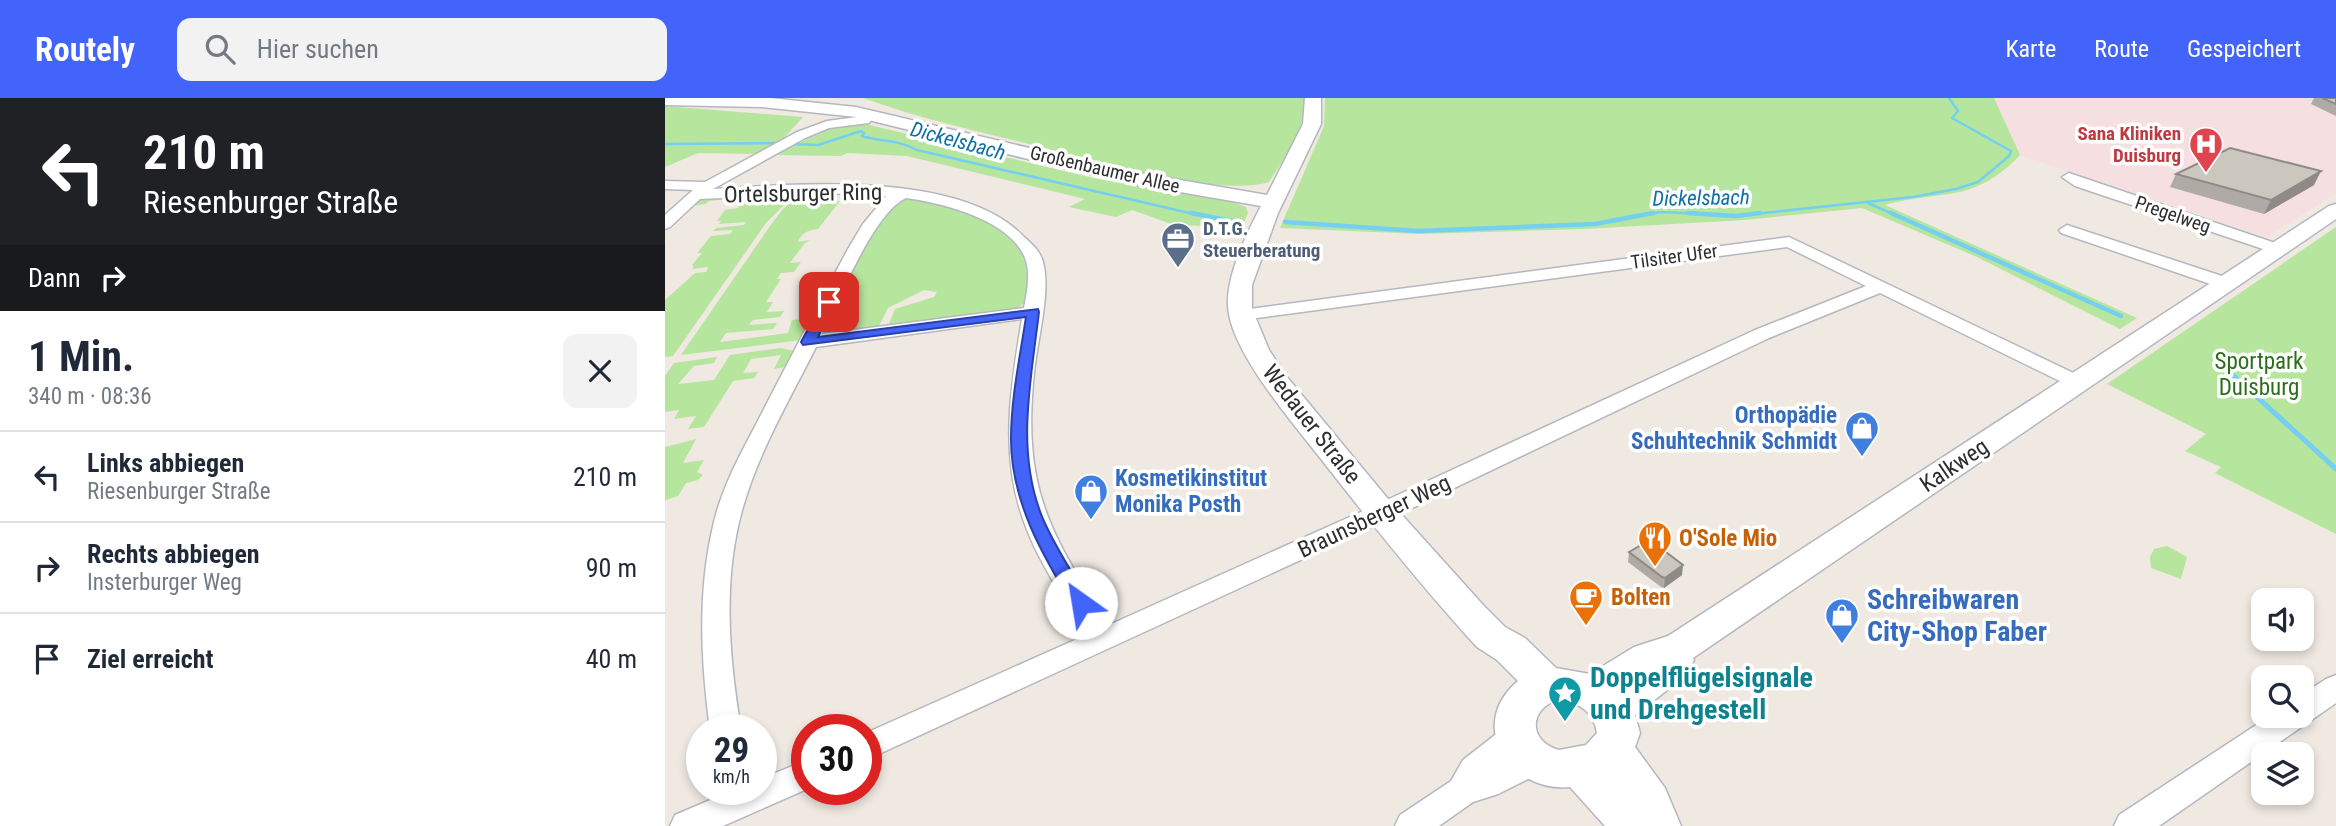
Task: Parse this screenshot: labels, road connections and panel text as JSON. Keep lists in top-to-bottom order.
{
  "streets": {
    "main road": ["Großenbaumer Allee", "Wedauer Straße", "Kalkweg"],
    "street": [
      "Ortelsburger Ring",
      "Pregelweg",
      "Tilsiter Ufer",
      "Braunsberger Weg"
    ]
  },
  "crossings": [
    ["Großenbaumer Allee", "Wedauer Straße"],
    ["Ortelsburger Ring", "Braunsberger Weg"],
    ["Pregelweg", "Kalkweg"],
    ["Tilsiter Ufer", "Wedauer Straße"],
    ["Tilsiter Ufer", "Kalkweg"],
    ["Tilsiter Ufer", "Braunsberger Weg"],
    ["Wedauer Straße", "Kalkweg"],
    ["Wedauer Straße", "Braunsberger Weg"]
  ],
  "water": ["Dickelsbach"],
  "parks": ["Sportpark Duisburg"],
  "places": {
    "hospital": ["Sana Kliniken Duisburg"],
    "office": ["D.T.G. Steuerberatung"],
    "shop": ["Orthopädie Schuhtechnik Schmidt", "Kosmetikinstitut Monika Posth", "Schreibwaren City-Shop Faber"],
    "restaurant": ["O'Sole Mio"],
    "cafe": ["Bolten"],
    "place": ["Doppelflügelsignale und Drehgestell"]
  },
  "page": {
    "header": "Routely",
    "search": "Hier suchen",
    "nav": ["Karte", "Route", "Gespeichert"],
    "turn": ["210 m", "Riesenburger Straße"],
    "then": "Dann",
    "heading": ["1 Min.", "340 m · 08:36"],
    "list": [
      {
        "name": "Links abbiegen",
        "note": "Riesenburger Straße",
        "value": "210 m"
      },
      {
        "name": "Rechts abbiegen",
        "note": "Insterburger Weg",
        "value": "90 m"
      },
      {
        "name": "Ziel erreicht",
        "value": "40 m"
      }
    ],
    "speed": "29 km/h",
    "limit": "30"
  }
}
